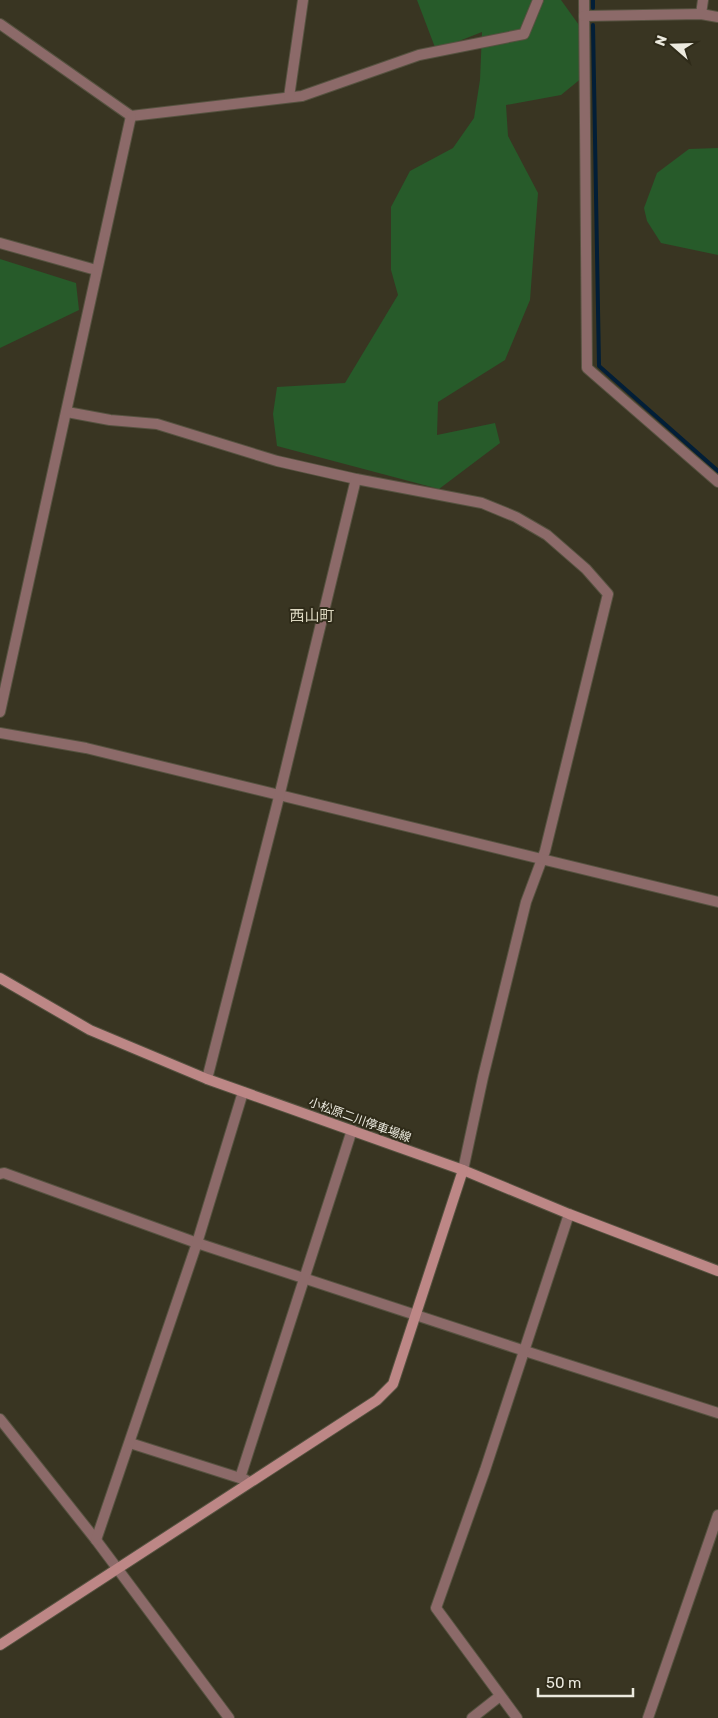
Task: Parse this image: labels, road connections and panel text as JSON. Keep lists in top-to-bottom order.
{
  "streets": {
    "main road": ["小松原二川停車場線"]
  },
  "districts": ["西山町"],
  "scale_bar": "50 m",
  "north": "left"
}
